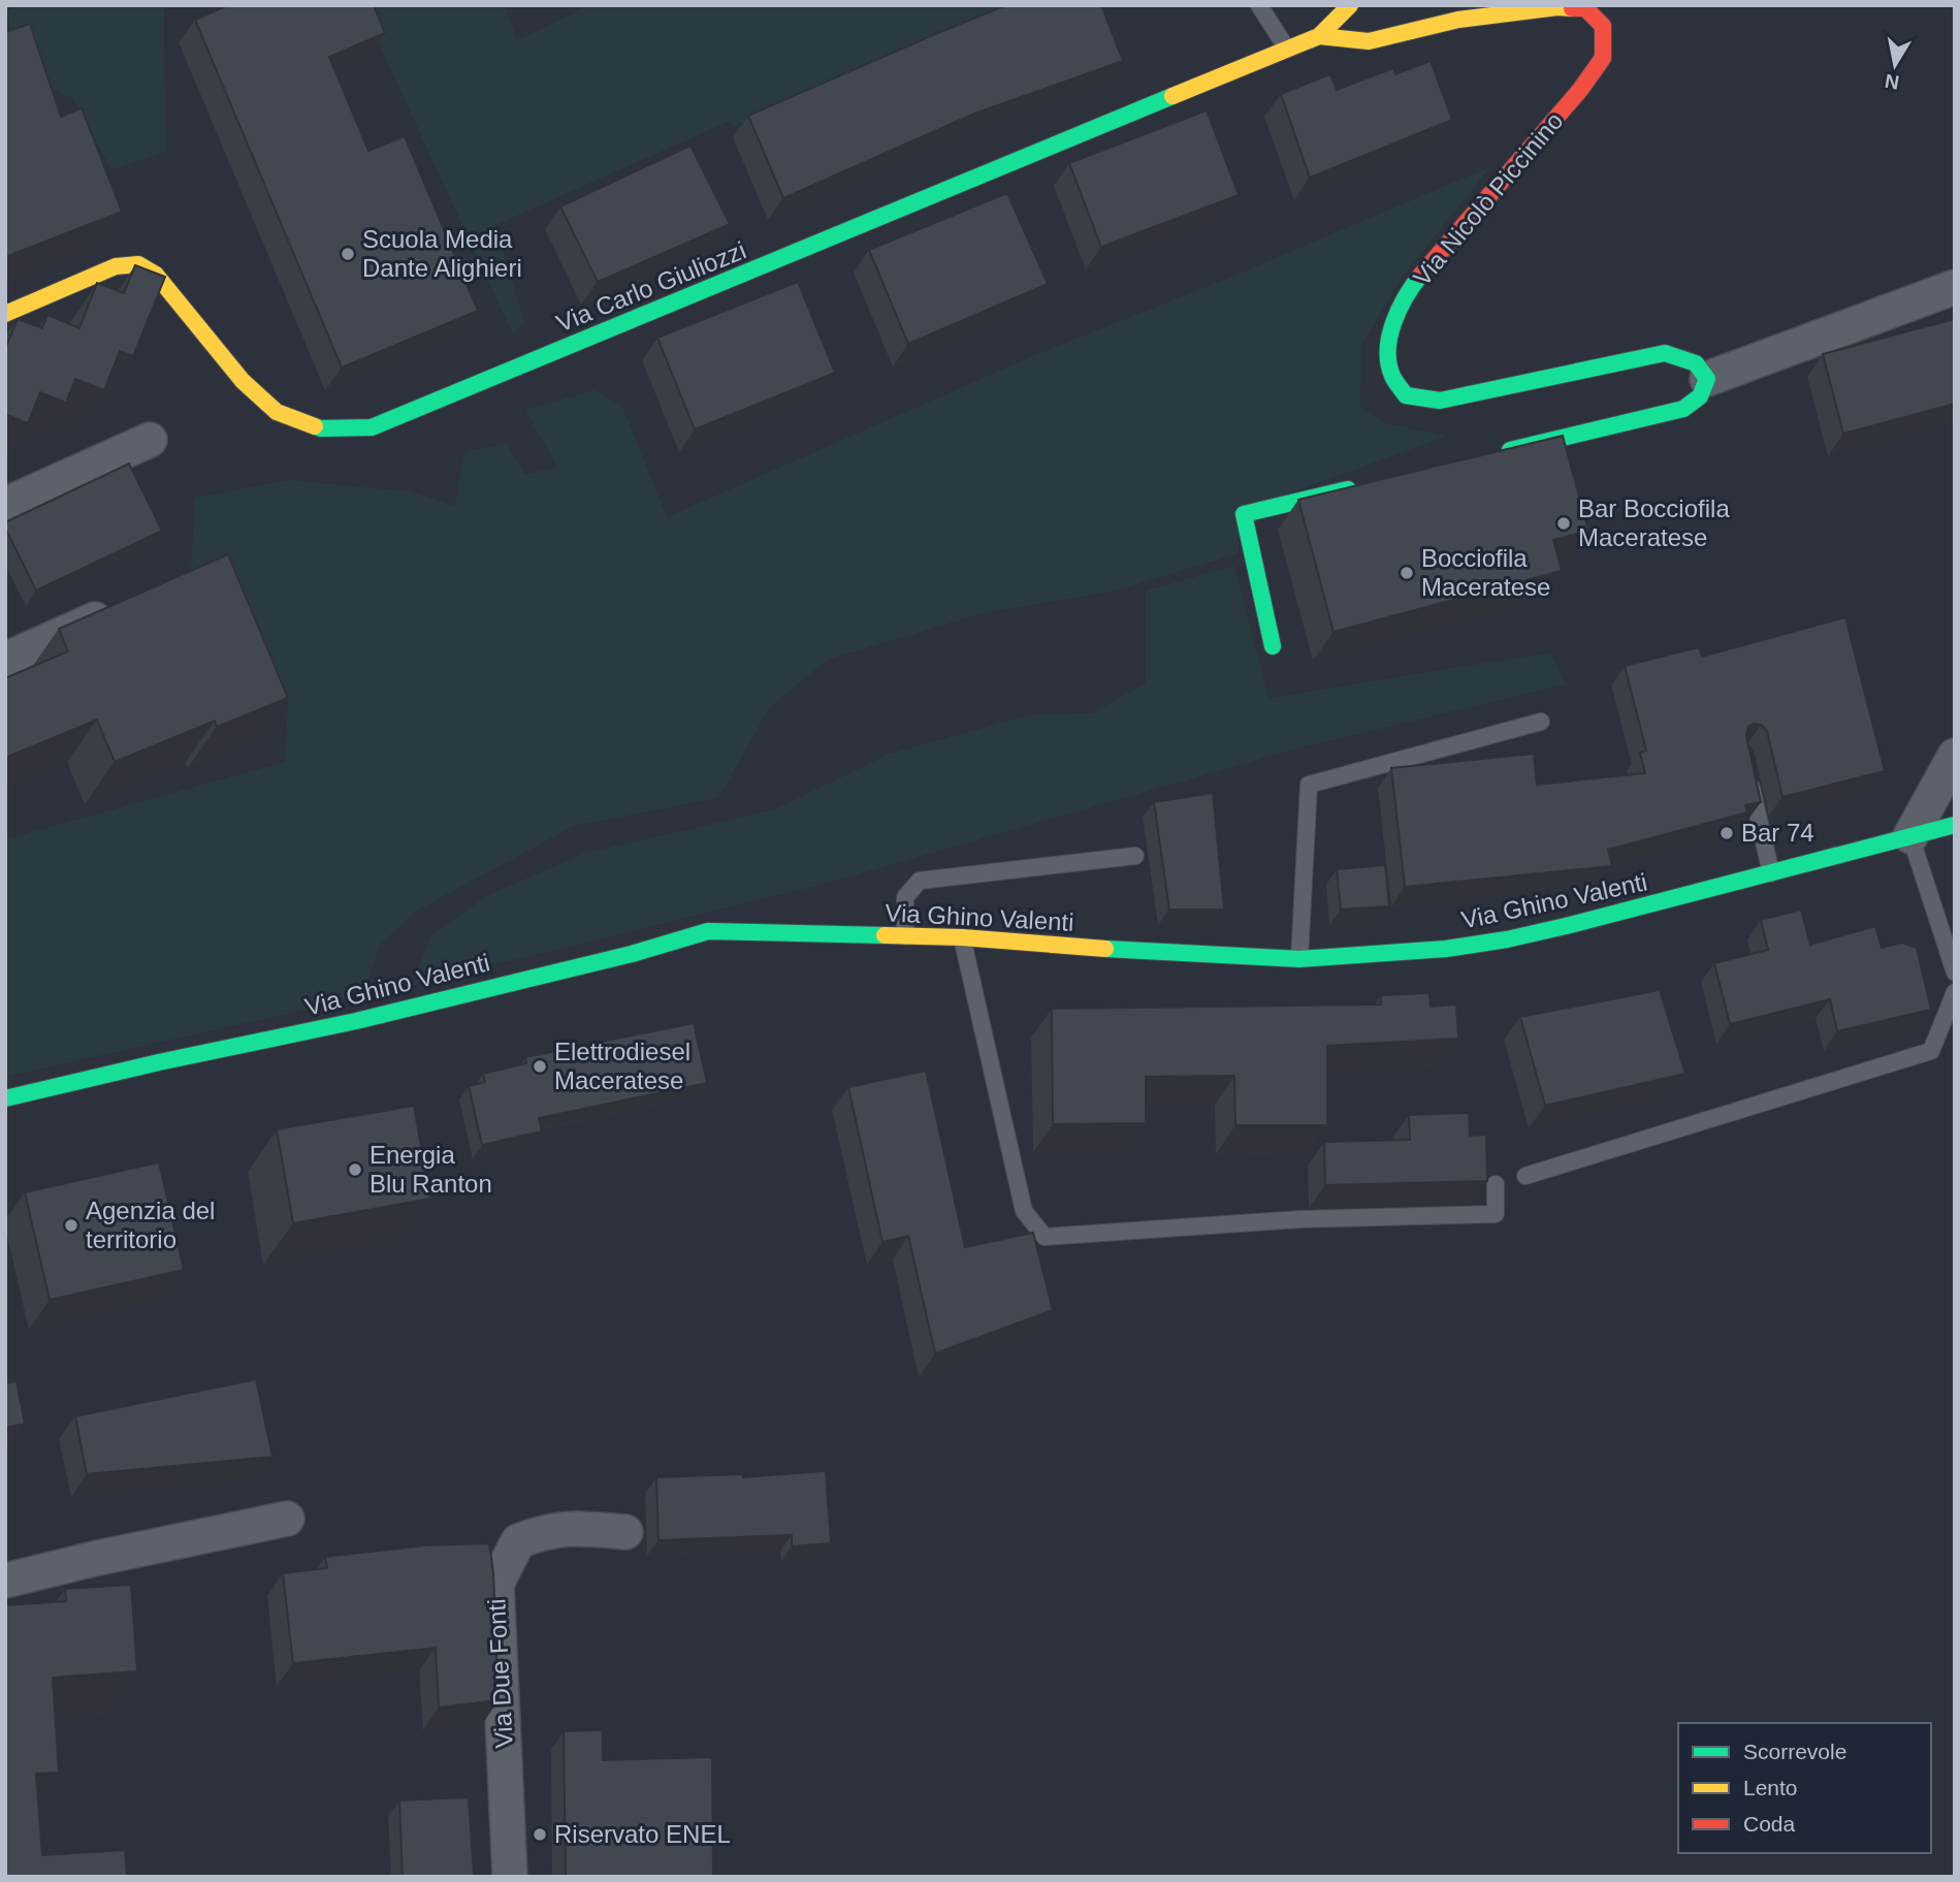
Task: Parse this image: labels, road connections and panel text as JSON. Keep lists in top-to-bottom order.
{
  "streets": {
    "street": [
      "Via Nicolò Piccinino",
      "Via Carlo Giuliozzi",
      "Via Ghino Valenti",
      "Via Due Fonti"
    ]
  },
  "crossings": [
    ["Via Nicolò Piccinino", "Via Carlo Giuliozzi"]
  ],
  "places": [
    "Scuola Media Dante Alighieri",
    "Bar Bocciofila Maceratese",
    "Bocciofila Maceratese",
    "Bar 74",
    "Elettrodiesel Maceratese",
    "Energia Blu Ranton",
    "Agenzia del territorio",
    "Riservato ENEL"
  ],
  "legend": ["Scorrevole", "Lento", "Coda"],
  "north": "bottom"
}
